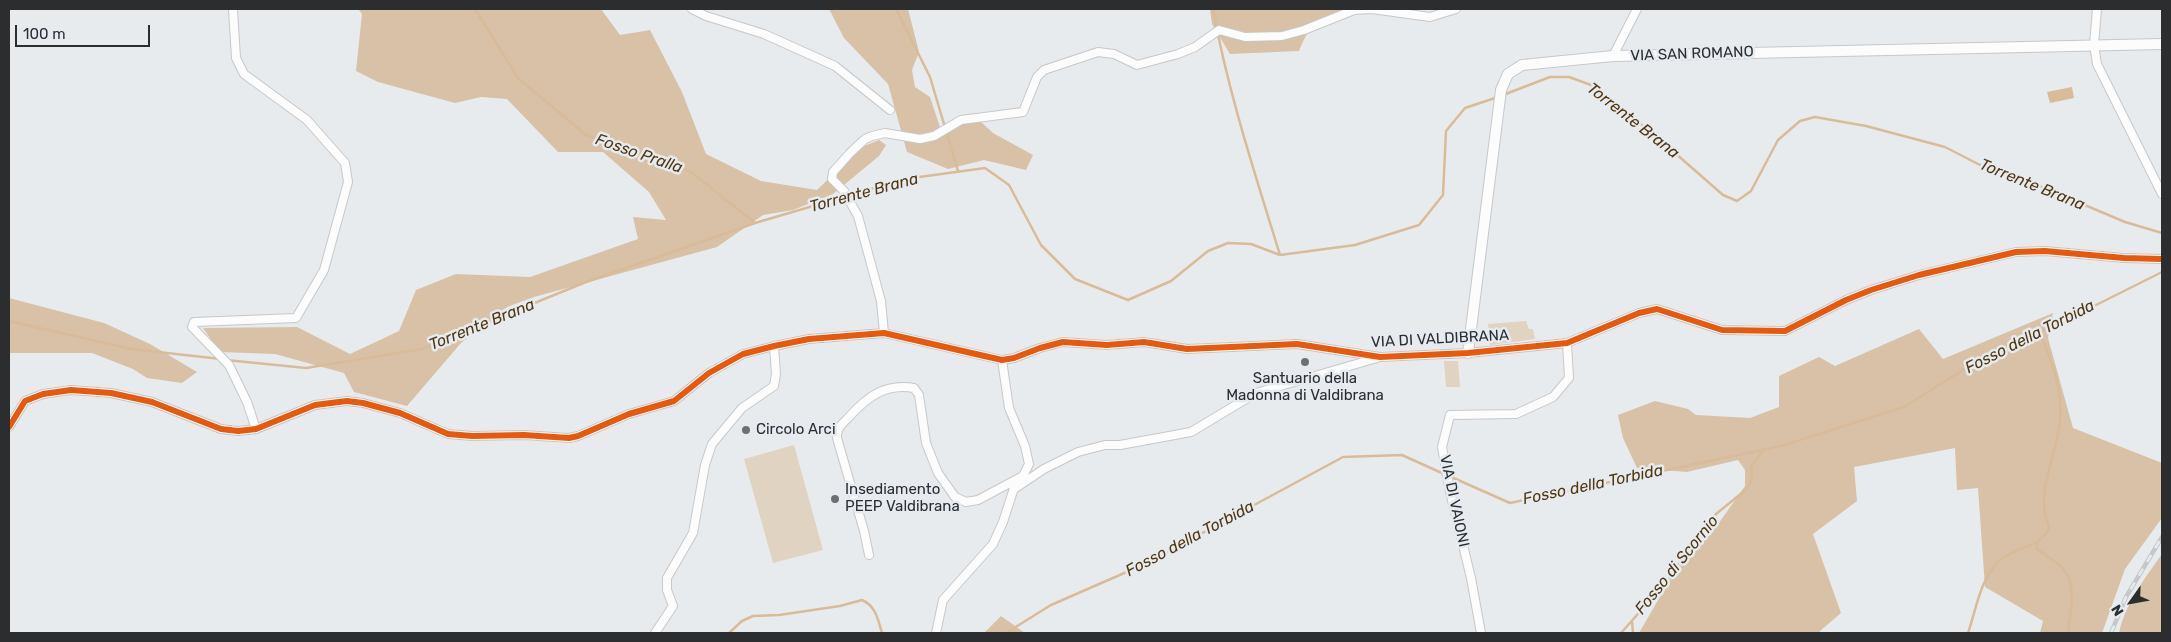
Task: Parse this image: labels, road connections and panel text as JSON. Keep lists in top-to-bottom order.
{
  "streets": {
    "street": ["VIA SAN ROMANO", "VIA DI VALDIBRANA", "VIA DI VAIONI"]
  },
  "crossings": [
    ["VIA SAN ROMANO", "VIA DI VALDIBRANA"],
    ["VIA DI VALDIBRANA", "VIA DI VAIONI"]
  ],
  "water": [
    "Torrente Brana",
    "Fosso Pralla",
    "Fosso della Torbida",
    "Fosso di Scornio"
  ],
  "places": ["Santuario della Madonna di Valdibrana", "Circolo Arci", "Insediamento PEEP Valdibrana"],
  "scale_bar": "100 m",
  "north": "bottom left"
}
